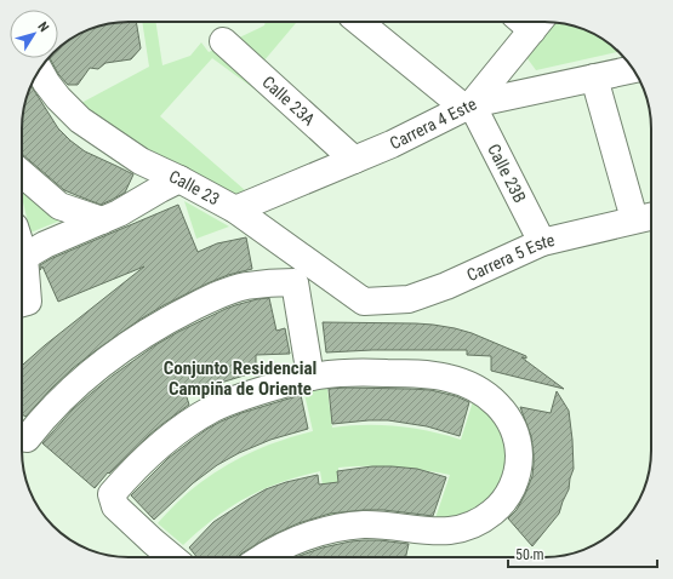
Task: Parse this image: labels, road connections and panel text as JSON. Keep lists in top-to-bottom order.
{
  "streets": {
    "street": [
      "Calle 23A",
      "Carrera 4 Este",
      "Calle 23B",
      "Calle 23",
      "Carrera 5 Este"
    ]
  },
  "crossings": [
    ["Calle 23A", "Carrera 4 Este"],
    ["Carrera 4 Este", "Calle 23B"],
    ["Carrera 4 Este", "Calle 23"],
    ["Calle 23B", "Carrera 5 Este"],
    ["Calle 23", "Carrera 5 Este"]
  ],
  "districts": ["Conjunto Residencial Campiña de Oriente"],
  "scale_bar": "50 m",
  "north": "top right"
}
